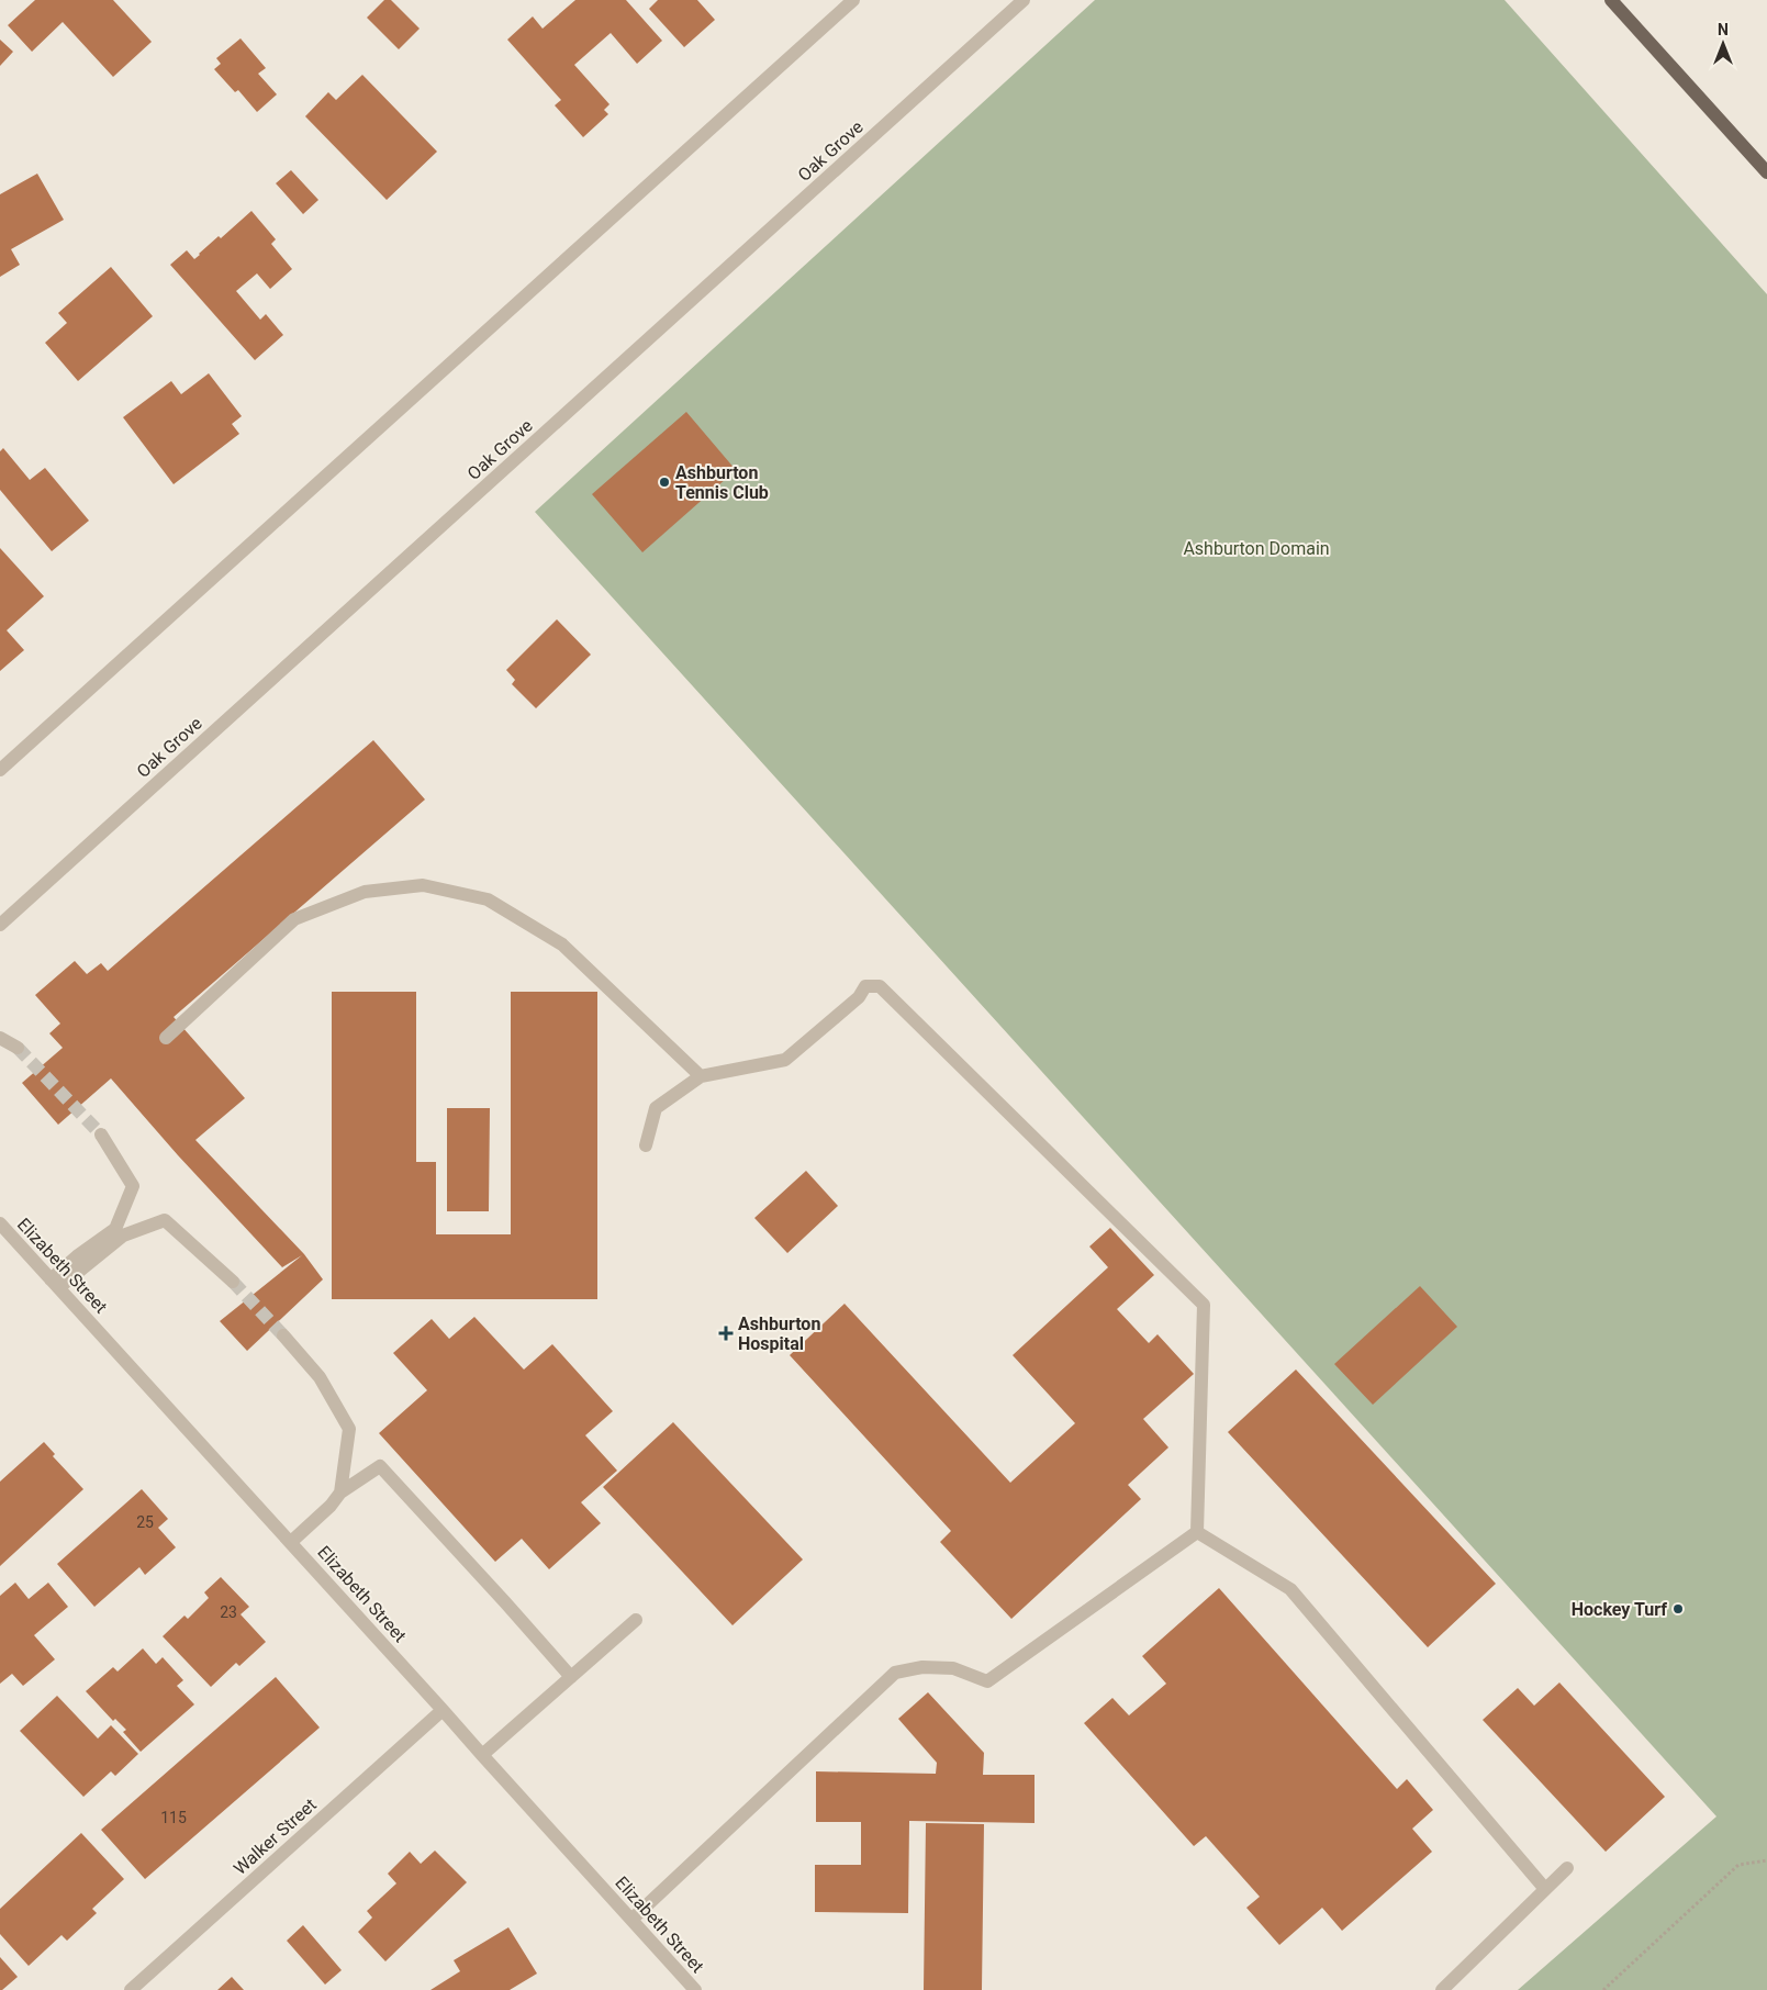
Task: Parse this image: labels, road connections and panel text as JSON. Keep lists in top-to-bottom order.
{
  "streets": {
    "street": ["Oak Grove", "Elizabeth Street", "Walker Street"]
  },
  "crossings": [
    ["Elizabeth Street", "Walker Street"]
  ],
  "parks": ["Ashburton Domain"],
  "places": {
    "other": ["Ashburton Tennis Club", "Hockey Turf"],
    "health": ["Ashburton Hospital"]
  },
  "house_numbers": ["25", "23", "115"],
  "north": "top"
}
